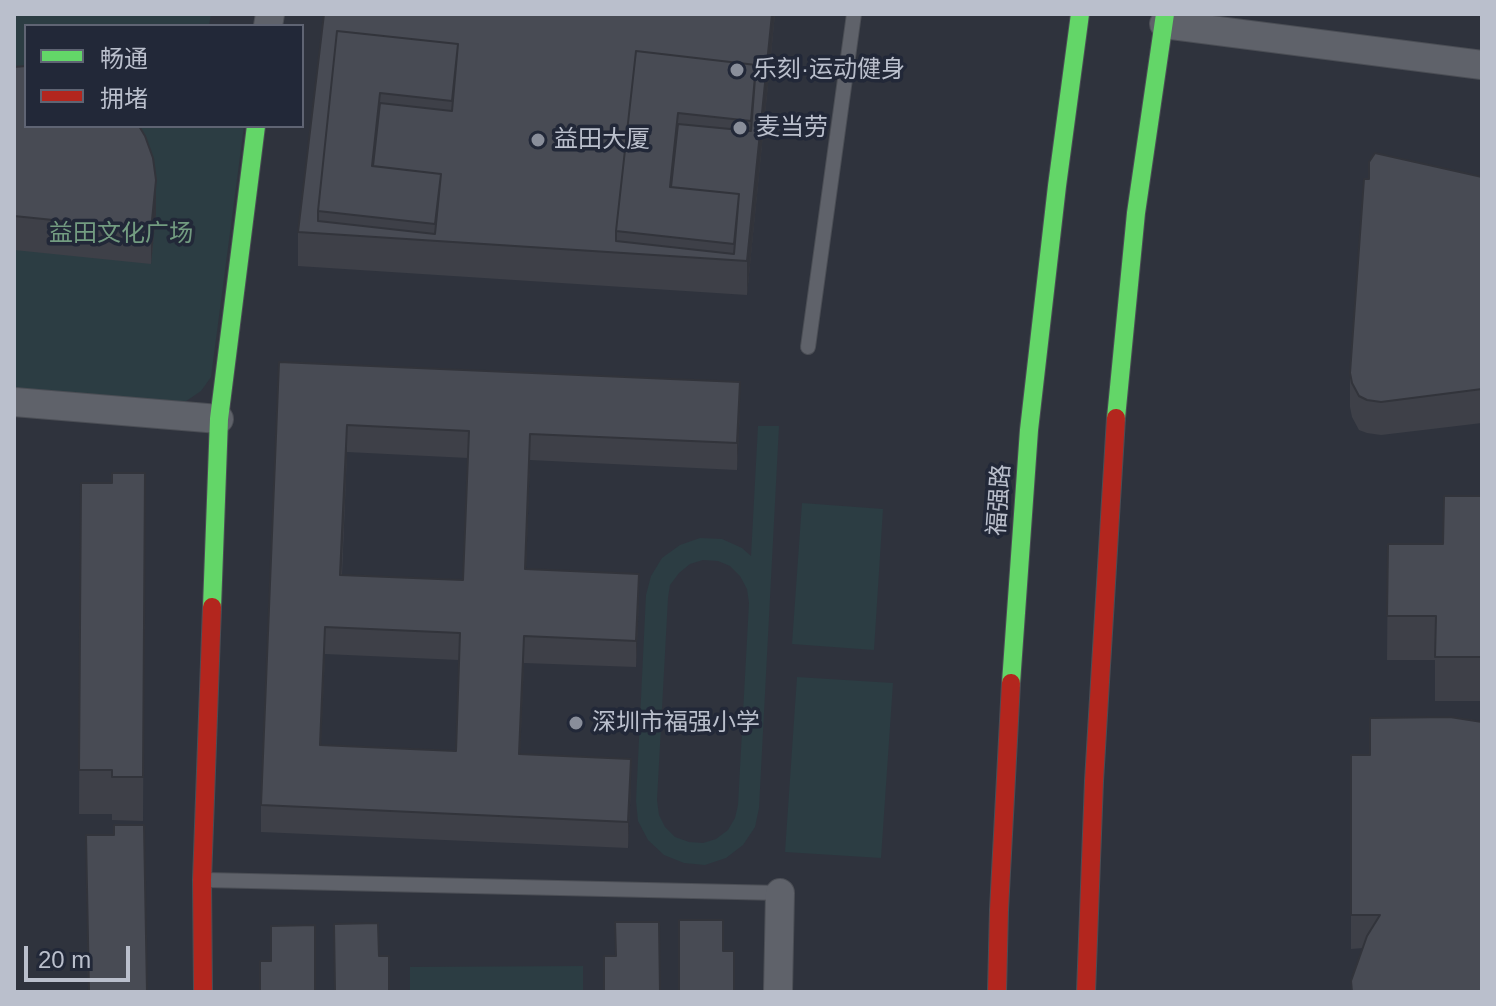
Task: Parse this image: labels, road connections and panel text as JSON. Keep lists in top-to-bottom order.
{
  "streets": {
    "main road": ["福强路"]
  },
  "parks": ["益田文化广场"],
  "places": [
    "乐刻·运动健身",
    "麦当劳",
    "益田大厦",
    "深圳市福强小学"
  ],
  "legend": ["畅通", "拥堵"],
  "scale_bar": "20 m"
}
